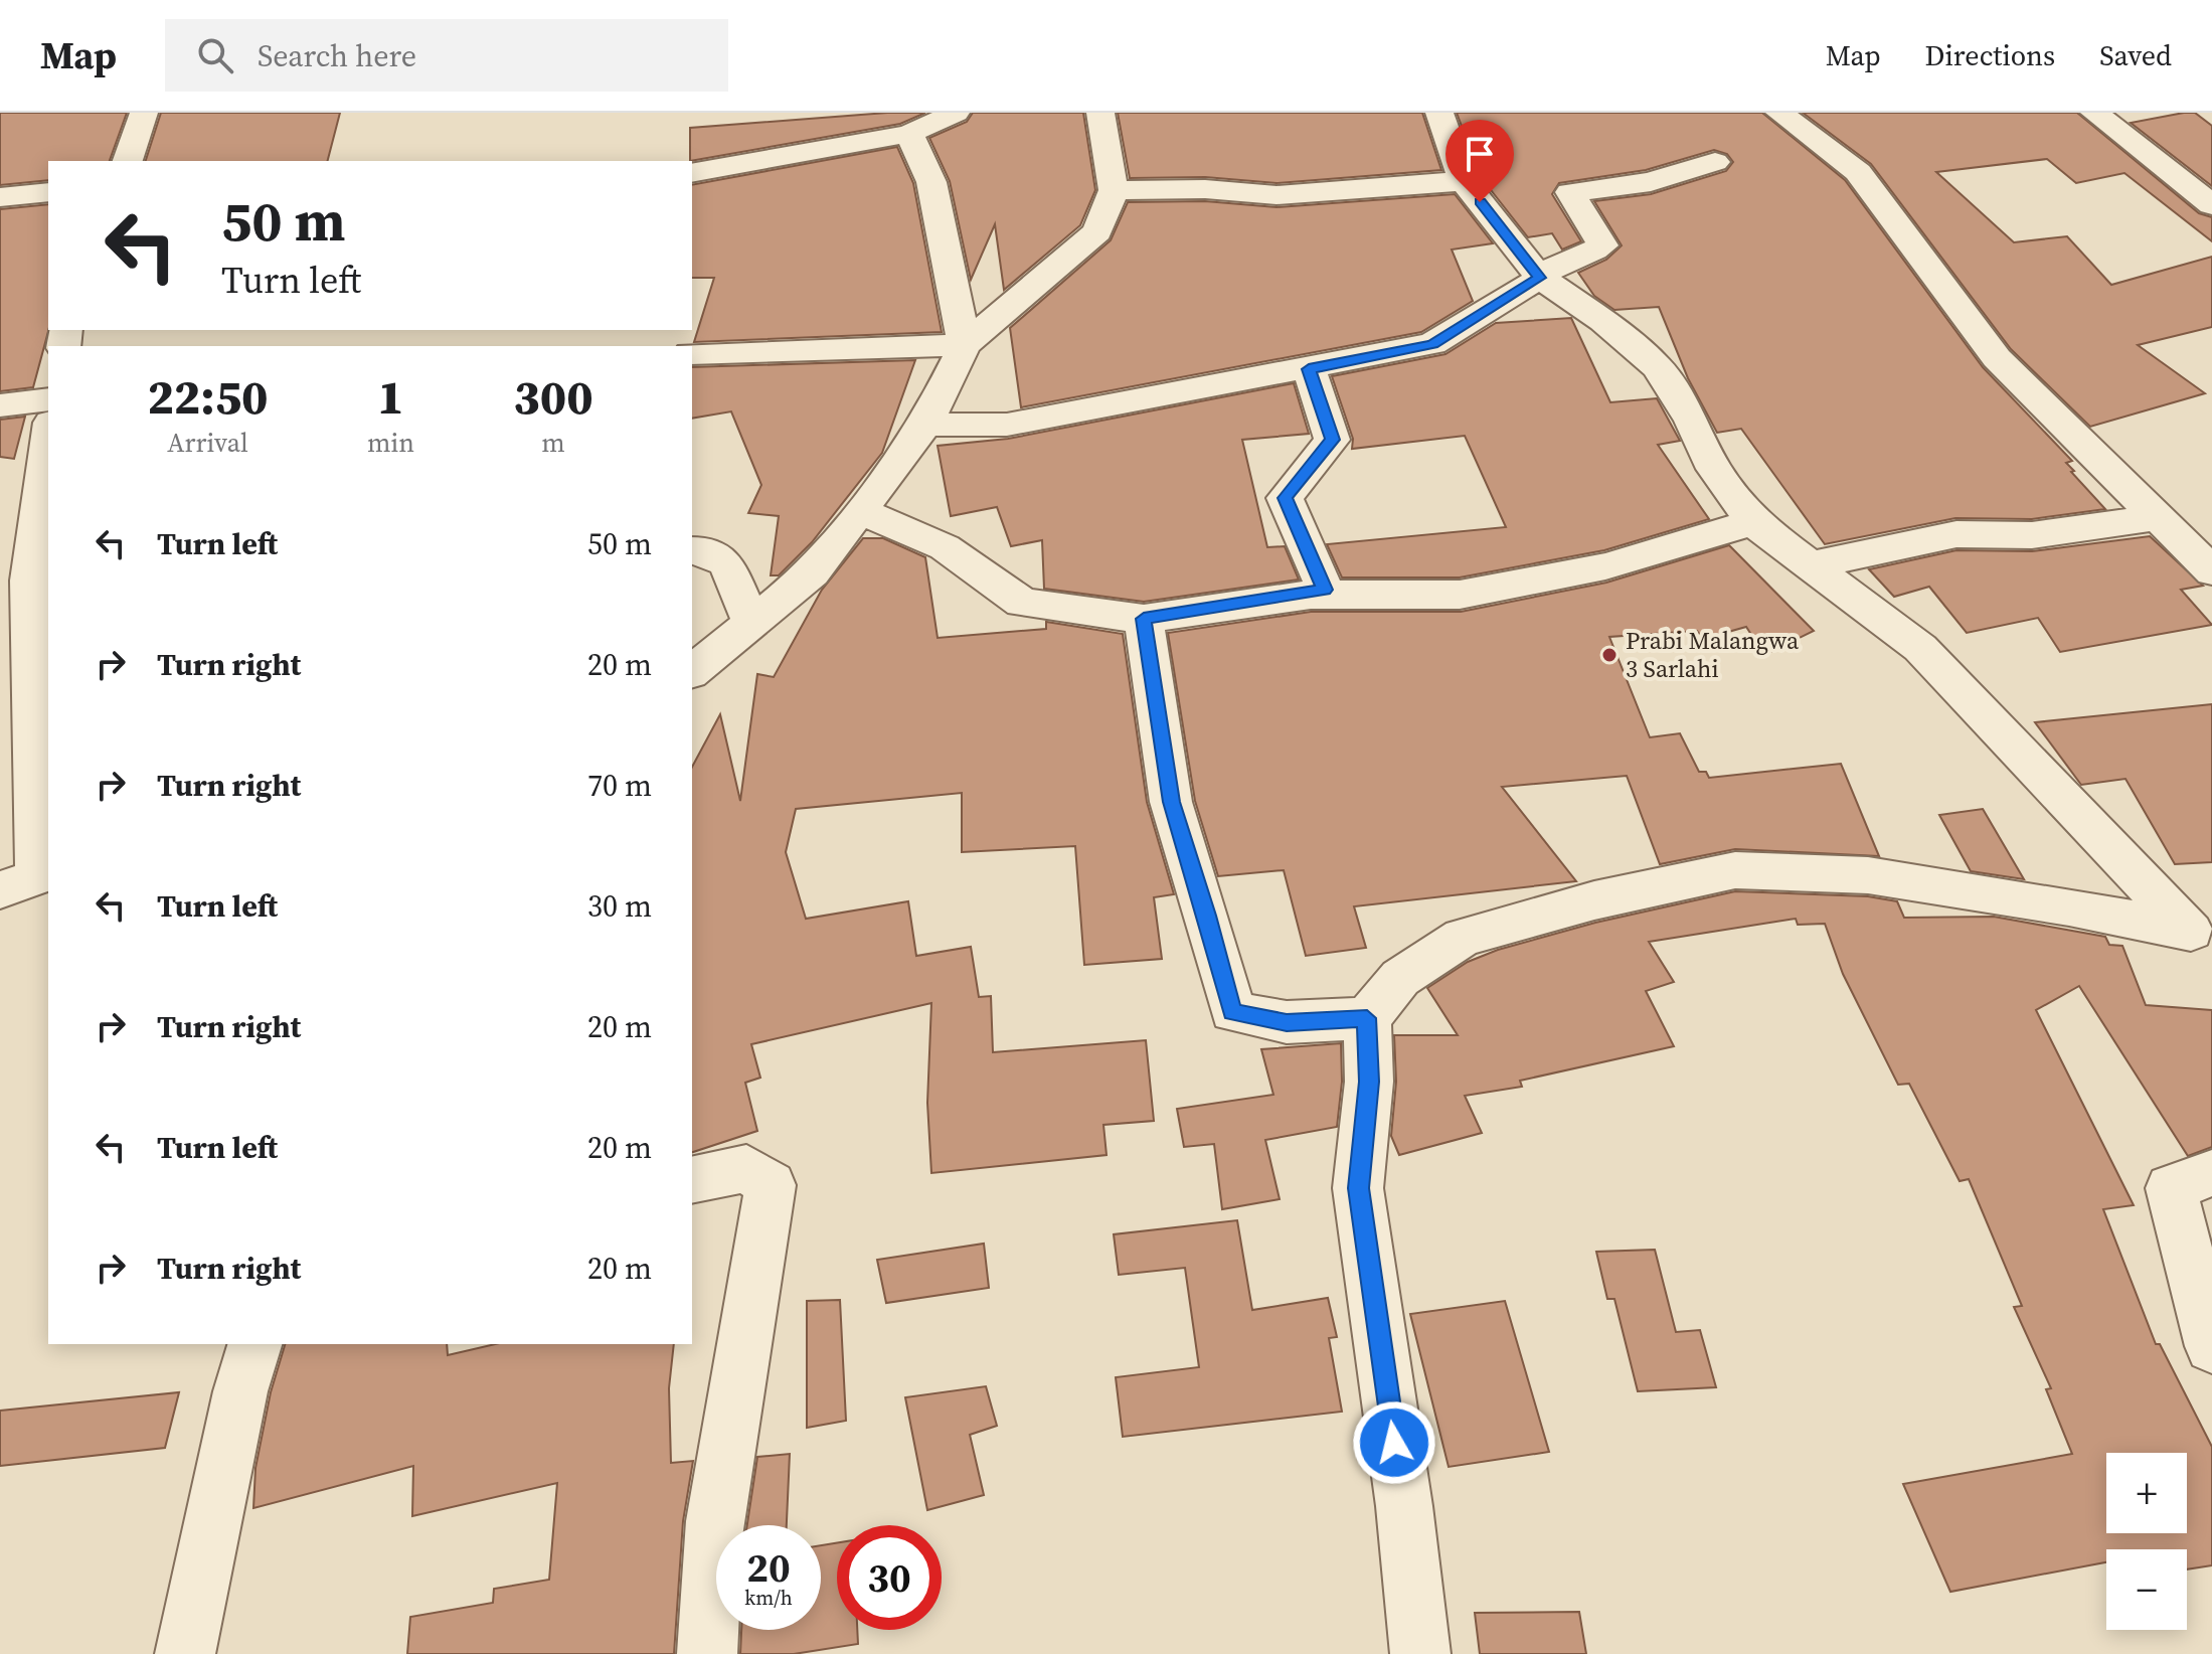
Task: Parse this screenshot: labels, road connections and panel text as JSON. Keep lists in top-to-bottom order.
{
  "places": ["Prabi Malangwa 3 Sarlahi"],
  "page": {
    "header": "Map",
    "search": "Search here",
    "nav": ["Map", "Directions", "Saved"],
    "turn": ["50 m", "Turn left"],
    "eta": [
      "22:50",
      "Arrival",
      "1",
      "min",
      "300",
      "m"
    ],
    "list": [
      {
        "name": "Turn left",
        "value": "50 m"
      },
      {
        "name": "Turn right",
        "value": "20 m"
      },
      {
        "name": "Turn right",
        "value": "70 m"
      },
      {
        "name": "Turn left",
        "value": "30 m"
      },
      {
        "name": "Turn right",
        "value": "20 m"
      },
      {
        "name": "Turn left",
        "value": "20 m"
      },
      {
        "name": "Turn right",
        "value": "20 m"
      }
    ],
    "map_buttons": ["+", "−"],
    "speed": "20 km/h",
    "limit": "30"
  }
}
